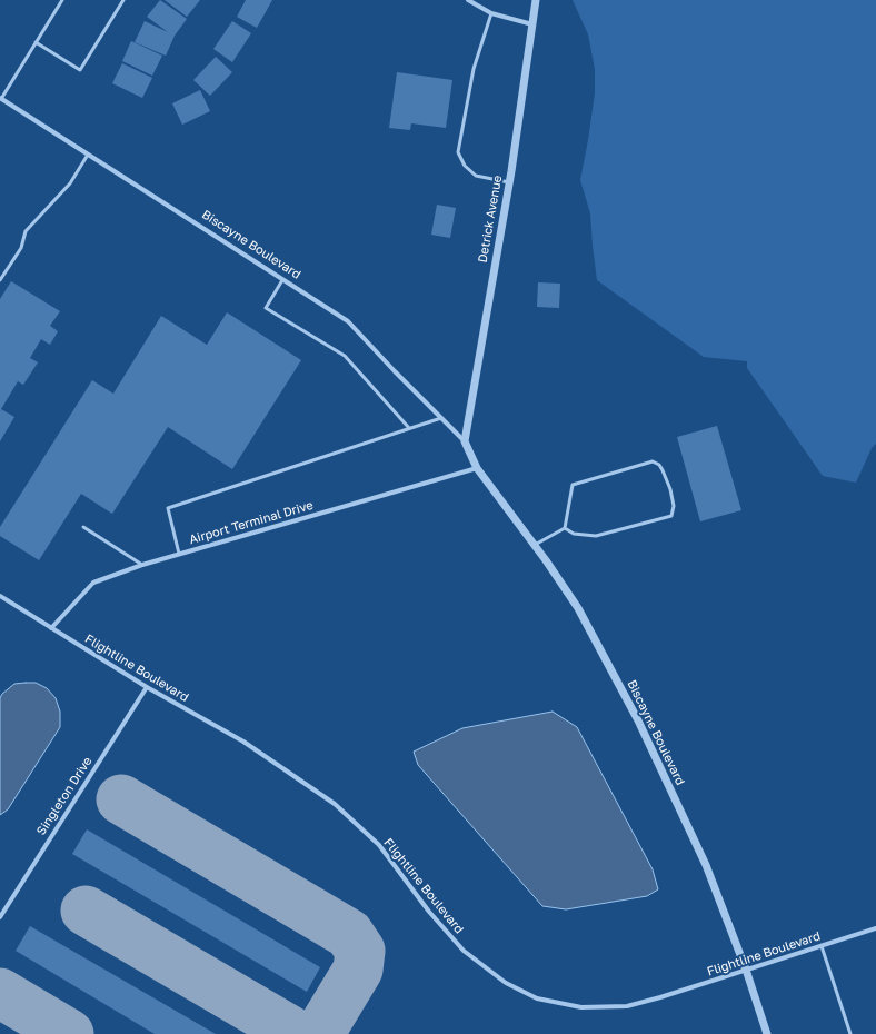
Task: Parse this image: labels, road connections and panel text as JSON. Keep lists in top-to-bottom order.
{
  "streets": {
    "street": [
      "Detrick Avenue",
      "Biscayne Boulevard",
      "Airport Terminal Drive",
      "Flightline Boulevard",
      "Singleton Drive"
    ]
  },
  "crossings": [
    ["Detrick Avenue", "Biscayne Boulevard"],
    ["Biscayne Boulevard", "Airport Terminal Drive"],
    ["Biscayne Boulevard", "Flightline Boulevard"],
    ["Airport Terminal Drive", "Flightline Boulevard"],
    ["Flightline Boulevard", "Singleton Drive"]
  ]
}
